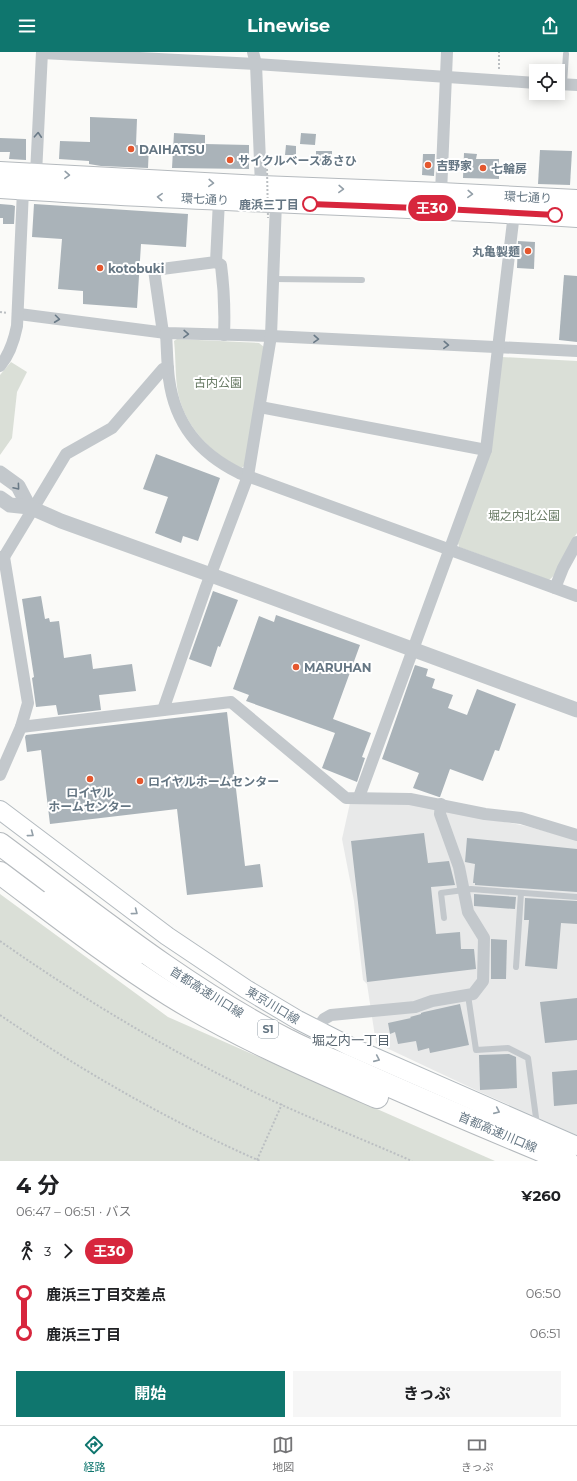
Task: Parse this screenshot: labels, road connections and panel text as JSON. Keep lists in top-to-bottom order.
{
  "streets": {
    "highway": ["首都高速川口線", "S1"],
    "main road": ["環七通り", "東京川口線"]
  },
  "crossings": [
    ["首都高速川口線", "S1"]
  ],
  "districts": ["堀之内一丁目"],
  "parks": ["古内公園", "堀之内北公園"],
  "places": [
    "DAIHATSU",
    "サイクルベースあさひ",
    "吉野家",
    "七輪房",
    "鹿浜三丁目",
    "丸亀製麺",
    "kotobuki",
    "MARUHAN",
    "ロイヤル ホームセンター",
    "ロイヤルホームセンター"
  ],
  "lines": ["bus line 王30"],
  "page": {
    "header": "Linewise",
    "on_map": "王30",
    "heading": ["4 分", "06:47 – 06:51 · バス", "¥260"],
    "legs": ["3", "王30"],
    "list": [
      {
        "name": "鹿浜三丁目交差点",
        "value": "06:50"
      },
      {
        "name": "鹿浜三丁目",
        "value": "06:51"
      }
    ],
    "buttons": ["開始", "きっぷ"],
    "tabs": ["経路", "地図", "きっぷ"]
  }
}
